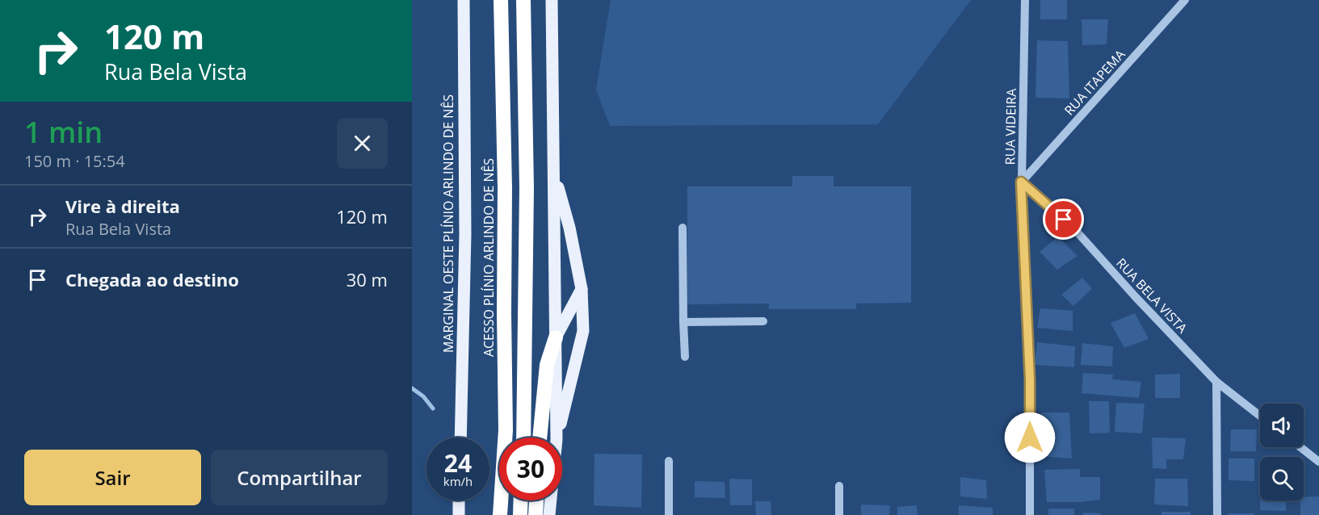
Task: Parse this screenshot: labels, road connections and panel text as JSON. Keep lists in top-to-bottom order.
{
  "streets": {
    "highway": ["ACESSO PLÍNIO ARLINDO DE NÊS"],
    "main road": ["MARGINAL OESTE PLÍNIO ARLINDO DE NÊS"],
    "street": ["RUA ITAPEMA", "RUA VIDEIRA", "RUA BELA VISTA"]
  },
  "crossings": [
    ["RUA ITAPEMA", "RUA VIDEIRA"],
    ["RUA ITAPEMA", "RUA BELA VISTA"],
    ["RUA VIDEIRA", "RUA BELA VISTA"]
  ],
  "page": {
    "turn": ["120 m", "Rua Bela Vista"],
    "heading": ["1 min", "150 m · 15:54"],
    "list": [
      {
        "name": "Vire à direita",
        "note": "Rua Bela Vista",
        "value": "120 m"
      },
      {
        "name": "Chegada ao destino",
        "value": "30 m"
      }
    ],
    "speed": "24 km/h",
    "limit": "30",
    "buttons": ["Sair", "Compartilhar"]
  }
}
